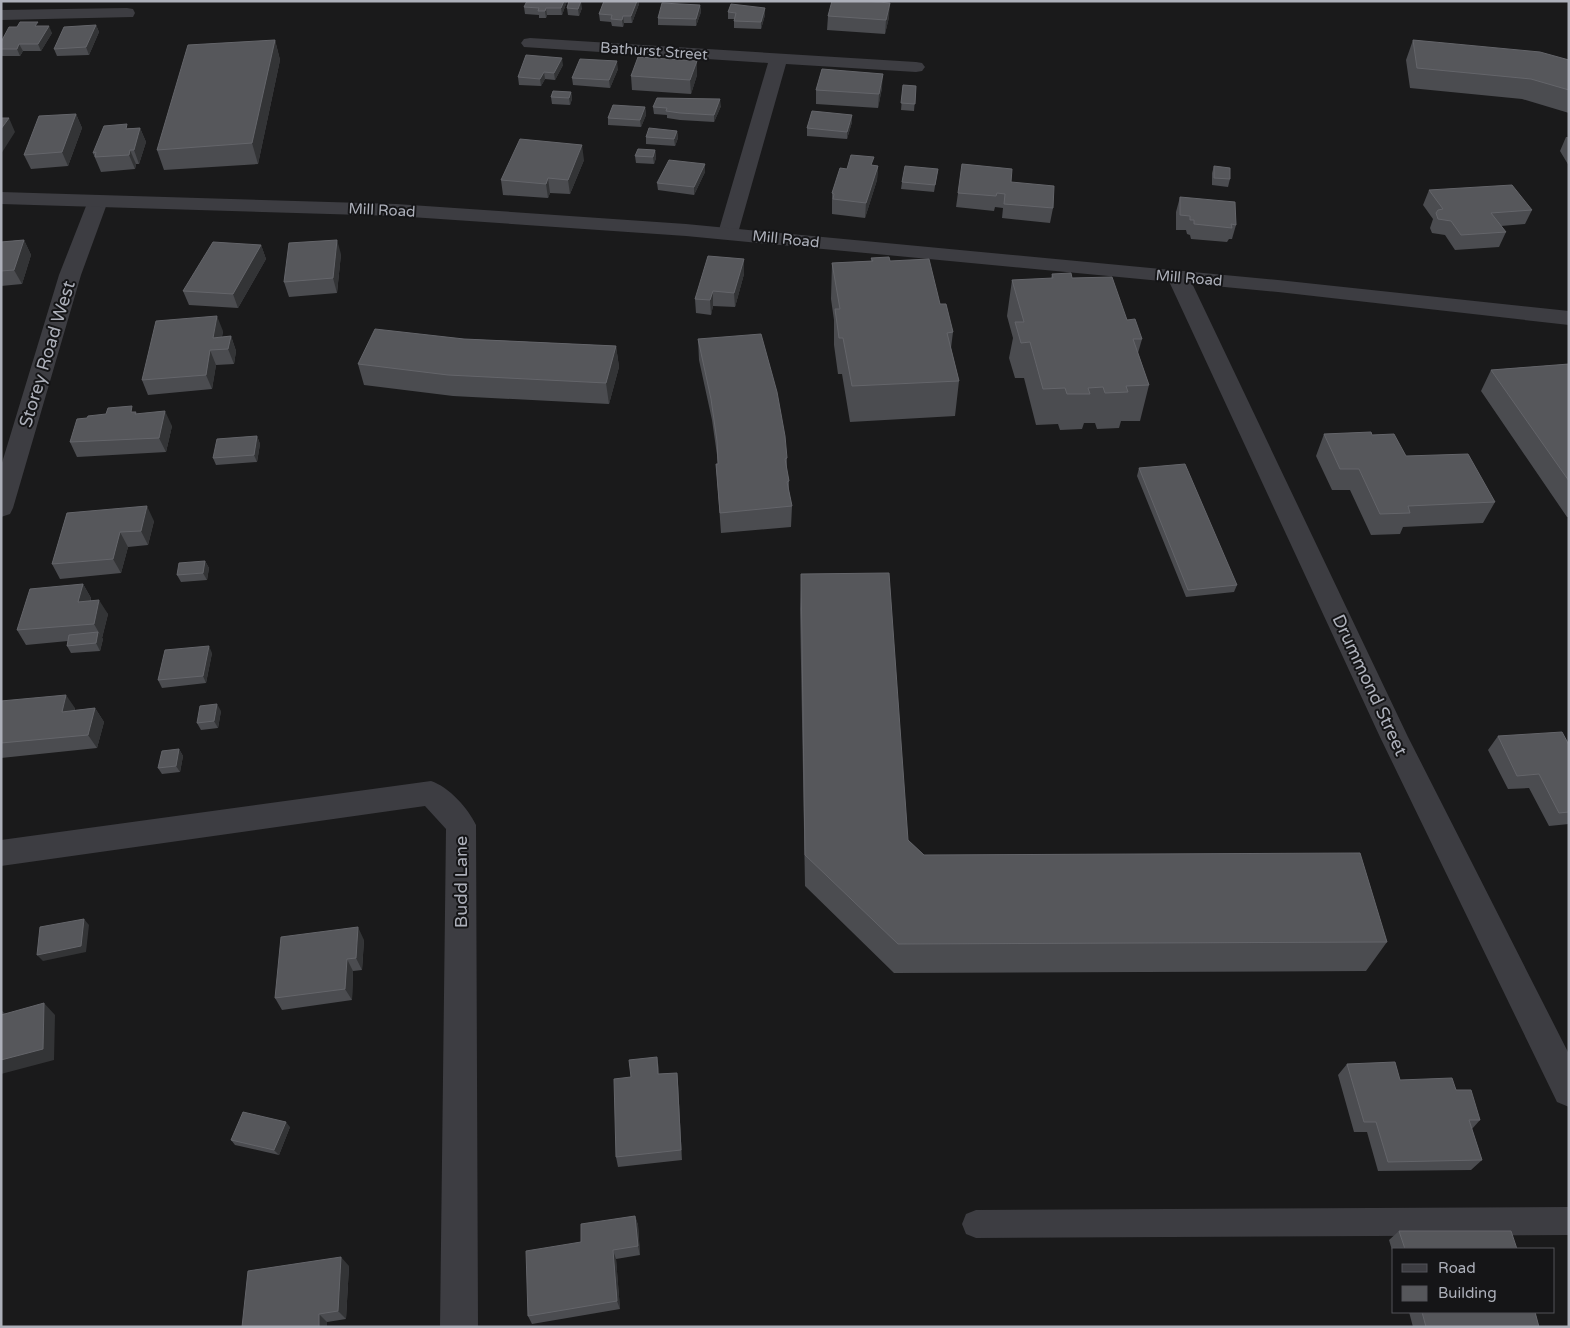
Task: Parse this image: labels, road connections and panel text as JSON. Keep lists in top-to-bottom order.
{
  "streets": {
    "street": [
      "Bathurst Street",
      "Mill Road",
      "Storey Road West",
      "Drummond Street",
      "Budd Lane"
    ]
  },
  "crossings": [
    ["Mill Road", "Storey Road West"],
    ["Mill Road", "Drummond Street"]
  ],
  "legend": ["Road", "Building"]
}
